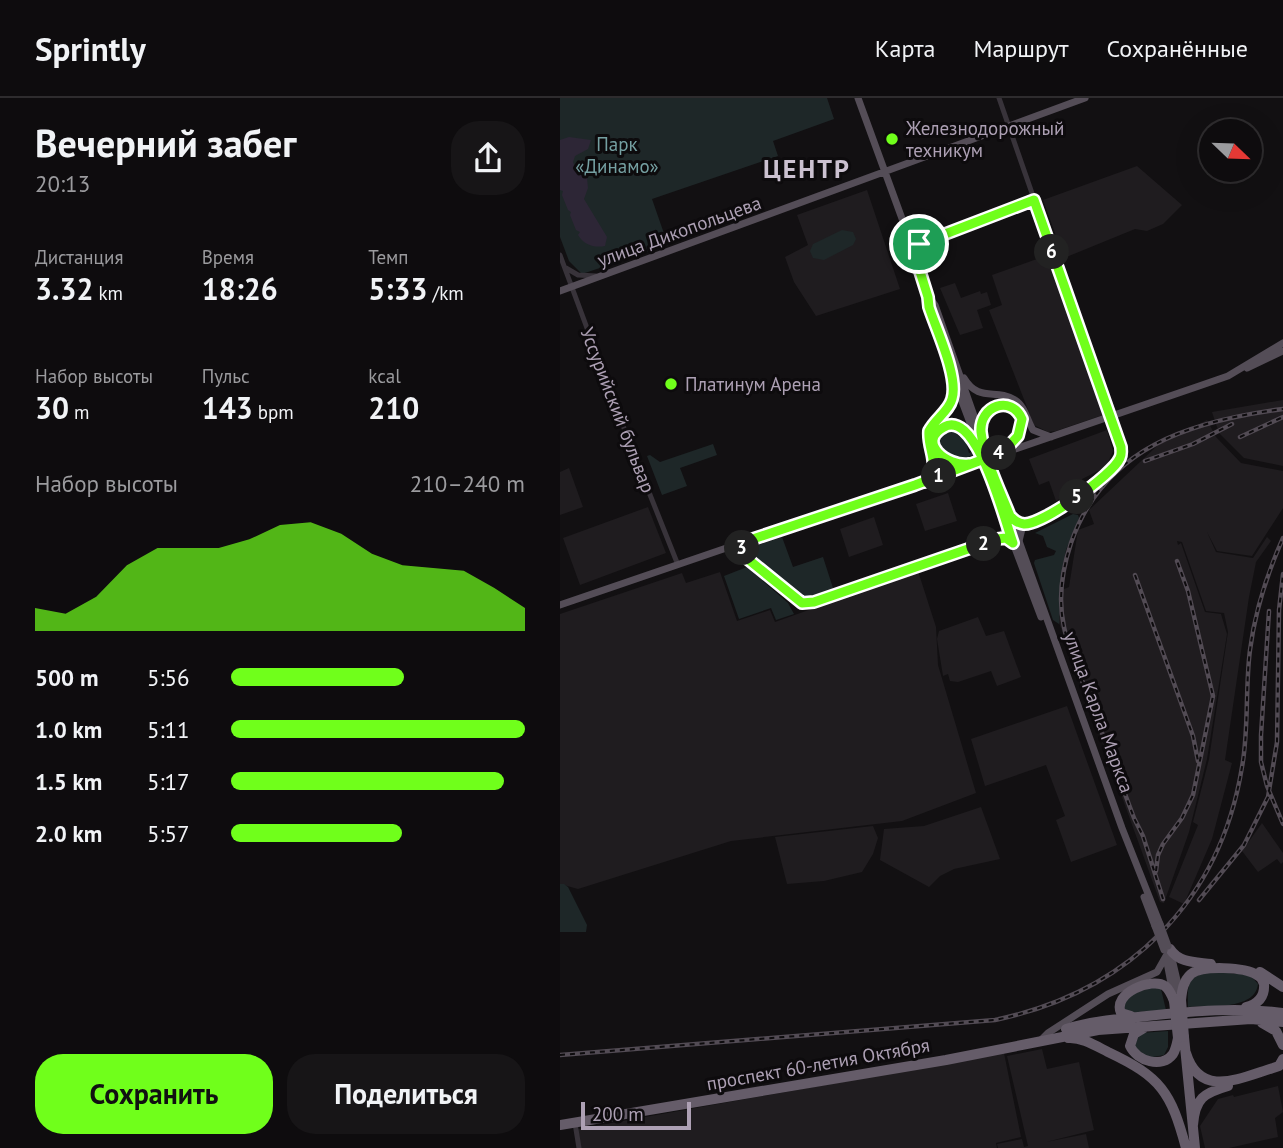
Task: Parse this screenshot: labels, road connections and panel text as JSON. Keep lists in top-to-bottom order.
{
  "streets": {
    "highway": ["проспект 60-летия Октября"],
    "main road": ["улица Дикопольцева", "улица Карла Маркса"],
    "street": ["Уссурийский бульвар"]
  },
  "crossings": [
    ["улица Дикопольцева", "Уссурийский бульвар"],
    ["улица Дикопольцева", "улица Карла Маркса"]
  ],
  "districts": ["ЦЕНТР"],
  "parks": ["Парк «Динамо»"],
  "places": ["Железнодорожный техникум", "Платинум Арена"],
  "scale_bar": "200 m",
  "north": "bottom right",
  "page": {
    "header": "Sprintly",
    "nav": ["Карта", "Маршрут", "Сохранённые"],
    "heading": ["Вечерний забег", "20:13"],
    "stats": [
      ["Дистанция", "3.32 km"],
      ["Время", "18:26"],
      ["Темп", "5:33 /km"],
      ["Набор высоты", "30 m"],
      ["Пульс", "143 bpm"],
      ["kcal", "210"]
    ],
    "pins": [
      "6",
      "4",
      "1",
      "5",
      "2",
      "3"
    ],
    "chart": ["Набор высоты", "210–240 m"],
    "list": [
      {
        "name": "500 m",
        "note": "5:56"
      },
      {
        "name": "1.0 km",
        "note": "5:11"
      },
      {
        "name": "1.5 km",
        "note": "5:17"
      },
      {
        "name": "2.0 km",
        "note": "5:57"
      }
    ],
    "buttons": ["Сохранить", "Поделиться"],
    "scale": "200 m"
  }
}
